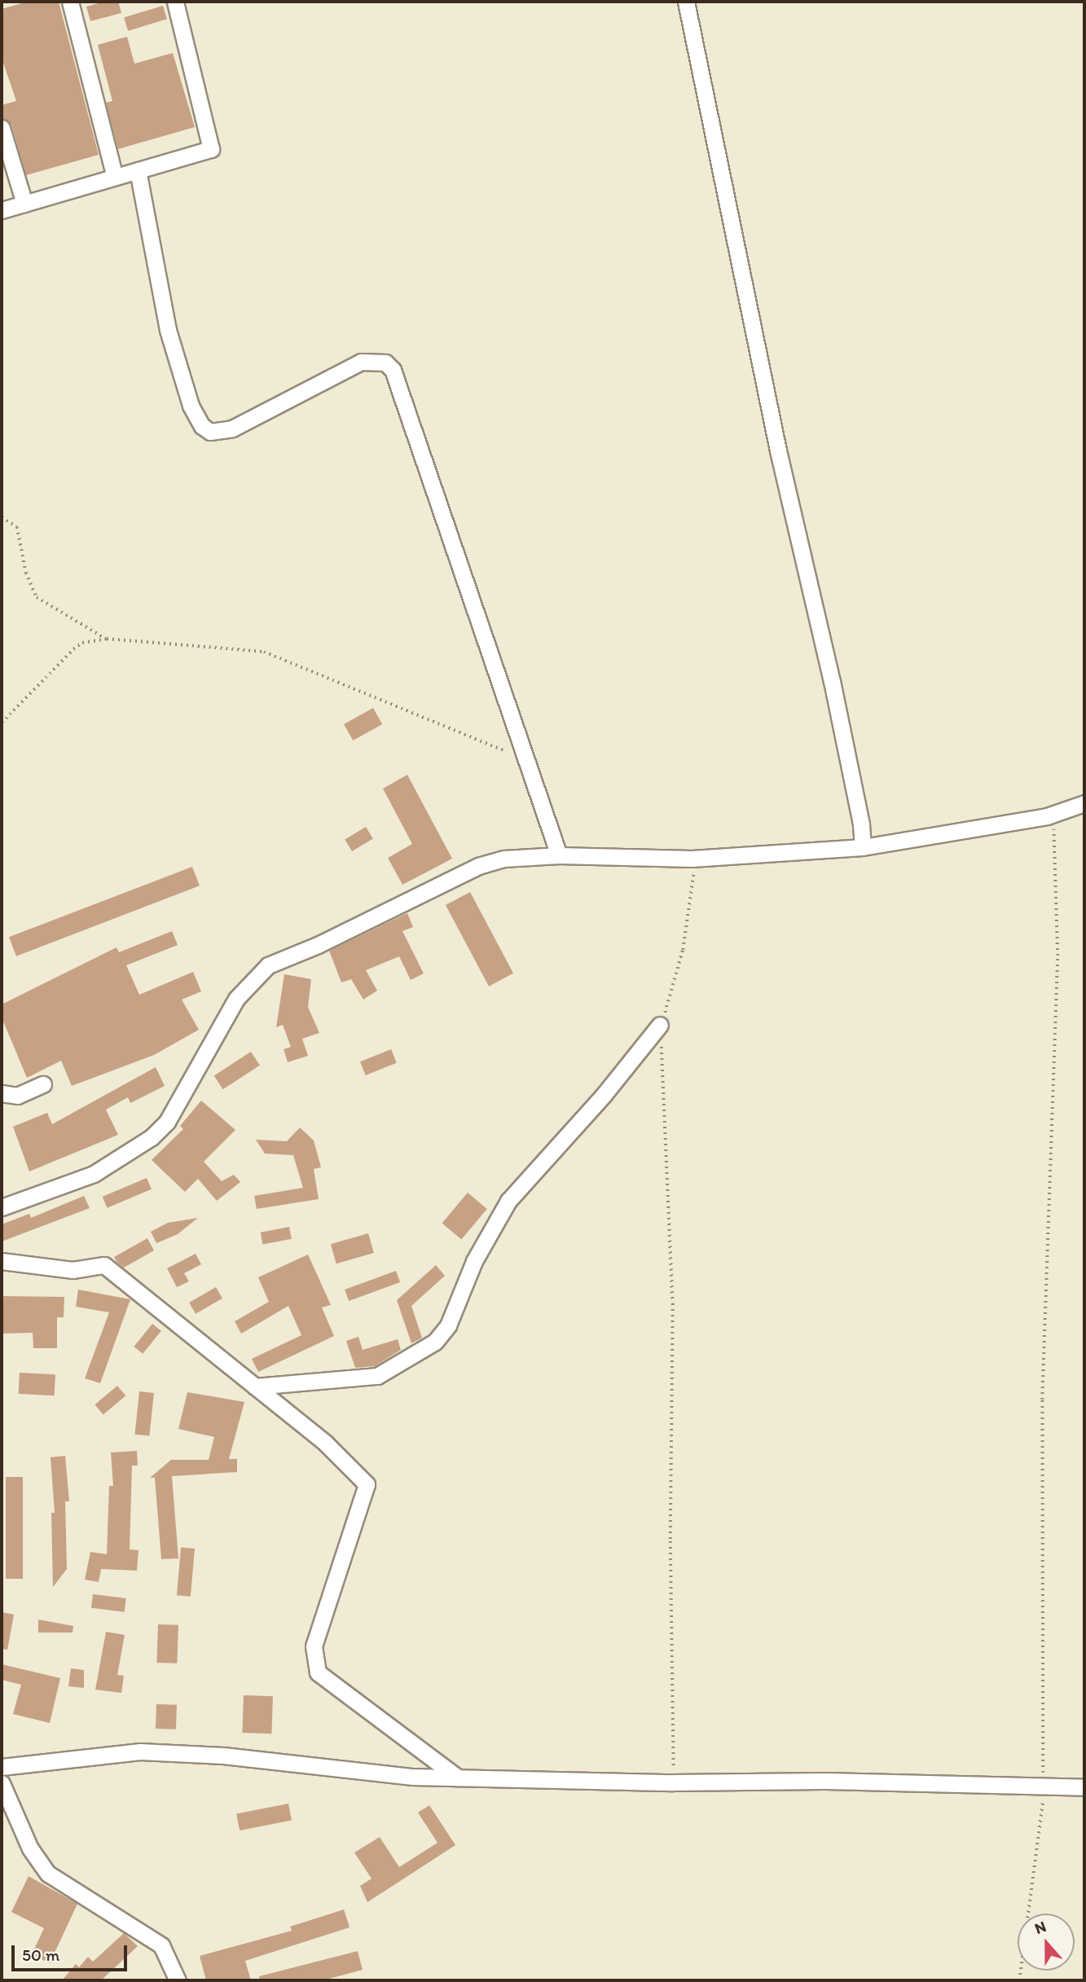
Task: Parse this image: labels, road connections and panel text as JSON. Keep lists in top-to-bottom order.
{
  "scale_bar": "50 m",
  "north": "top"
}
